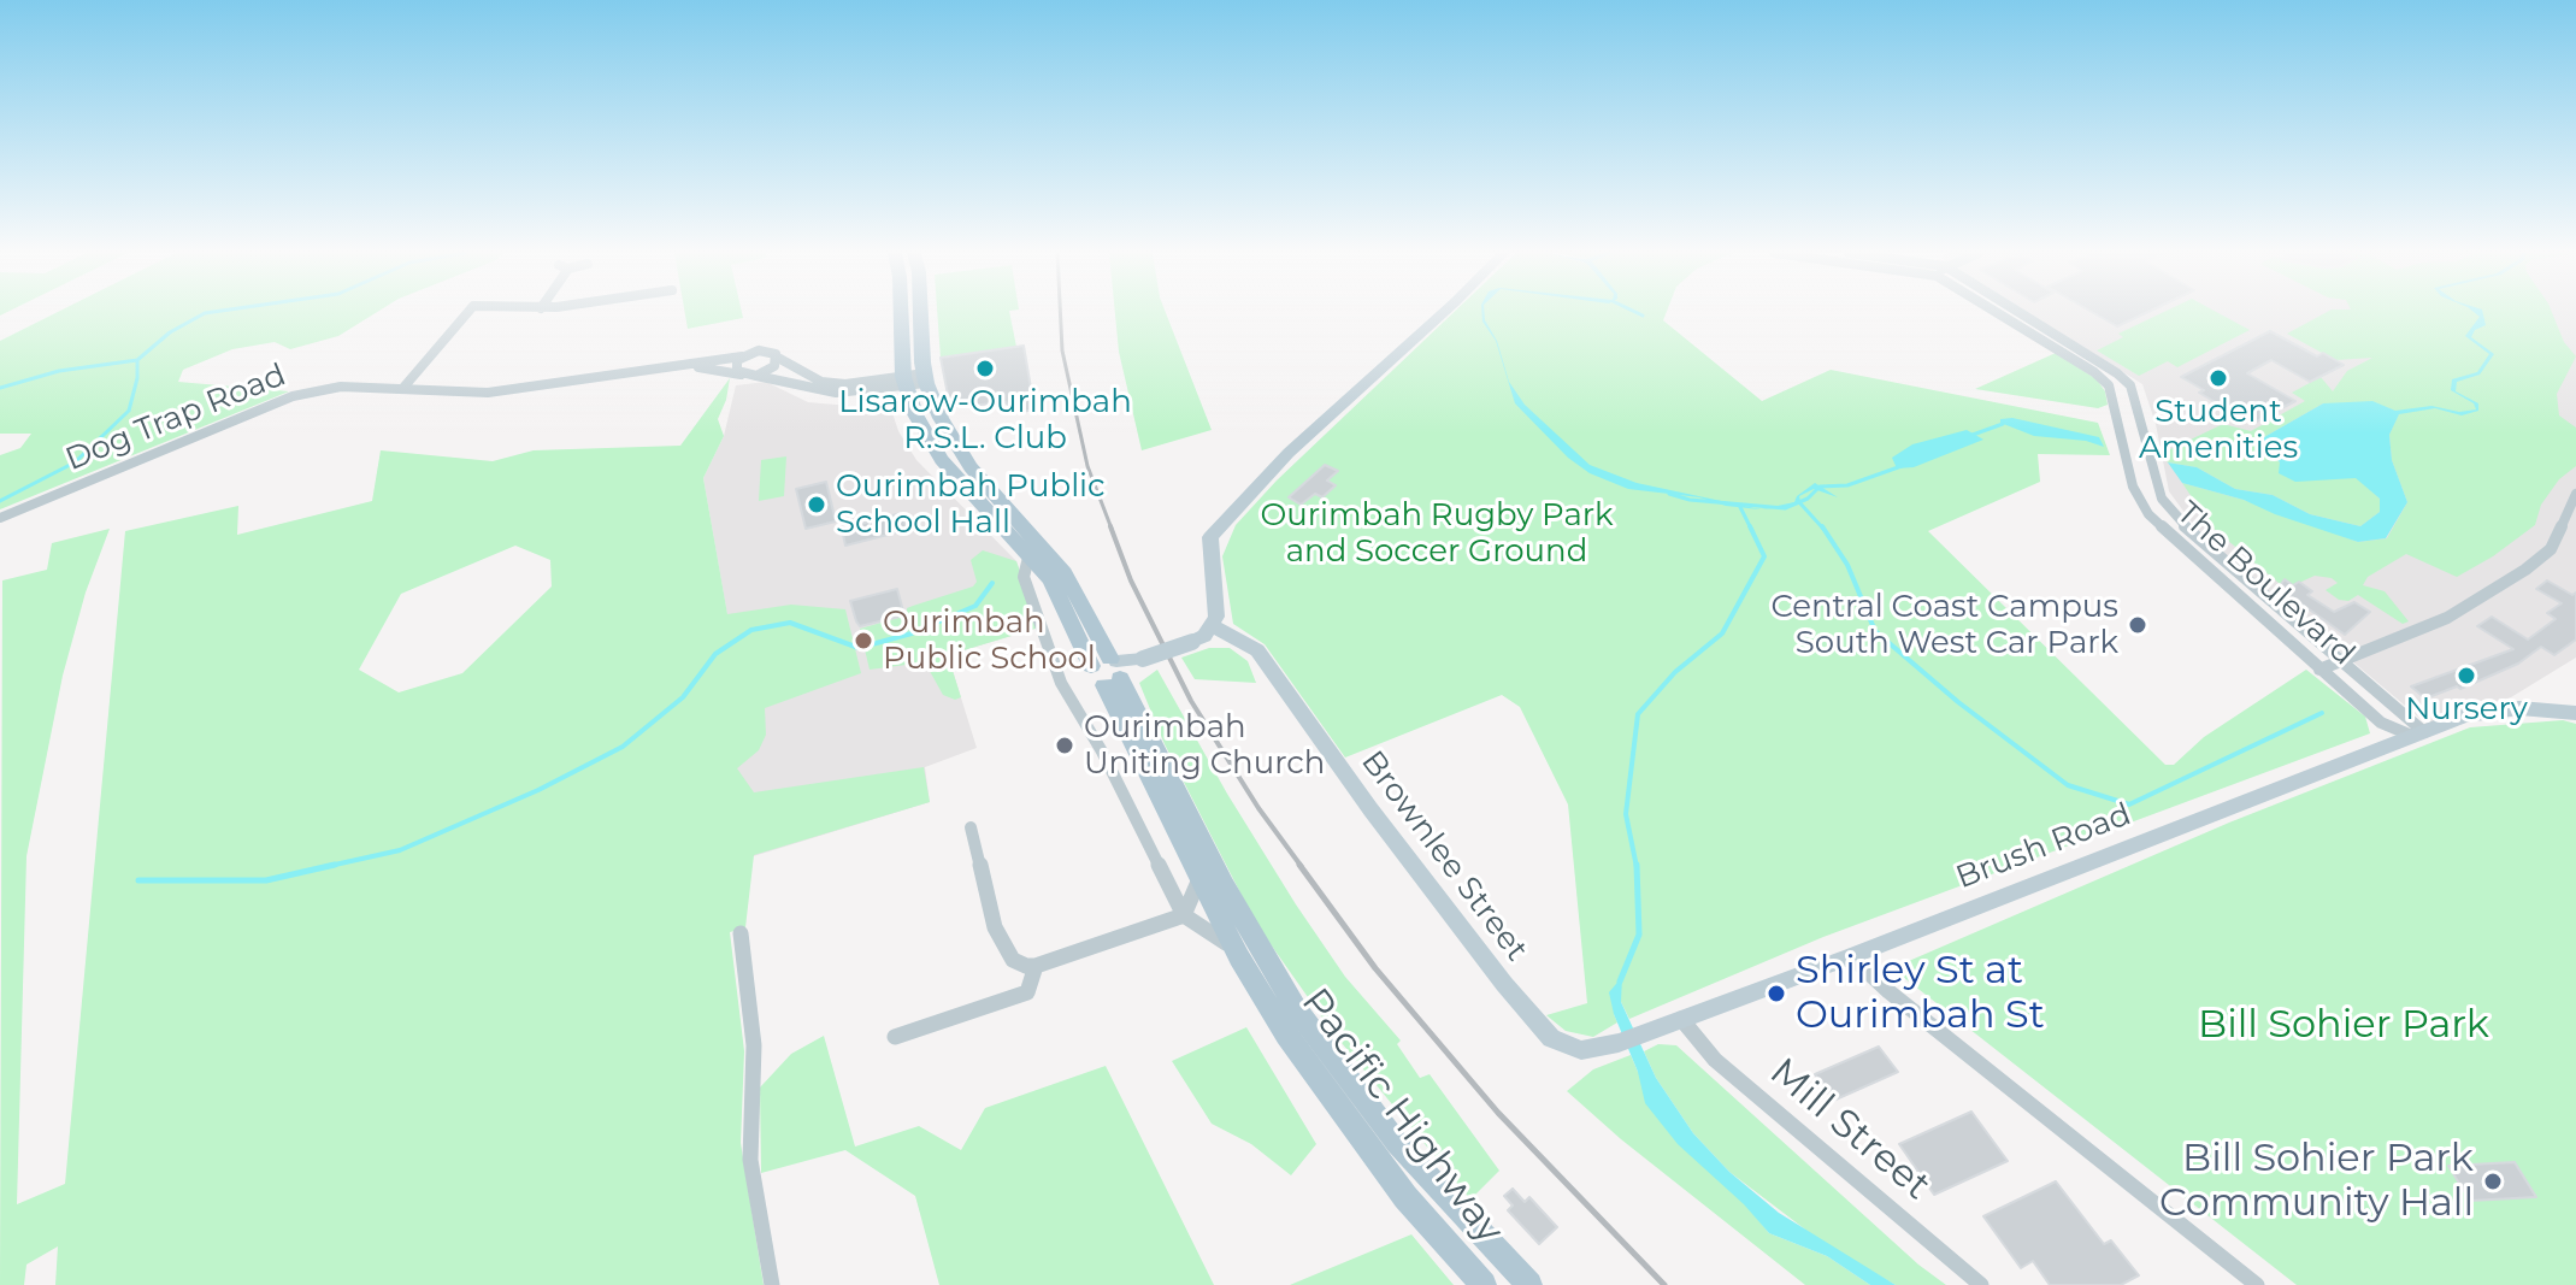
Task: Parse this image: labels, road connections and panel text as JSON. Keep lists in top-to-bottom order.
{
  "streets": {
    "main road": ["Pacific Highway"],
    "street": [
      "Dog Trap Road",
      "The Boulevard",
      "Brush Road",
      "Brownlee Street",
      "Mill Street"
    ]
  },
  "crossings": [
    ["The Boulevard", "Brush Road"],
    ["Brush Road", "Brownlee Street"],
    ["Brush Road", "Mill Street"]
  ],
  "parks": ["Ourimbah Rugby Park and Soccer Ground", "Bill Sohier Park"],
  "places": [
    "Lisarow-Ourimbah R.S.L. Club",
    "Student Amenities",
    "Ourimbah Public School Hall",
    "Central Coast Campus South West Car Park",
    "Ourimbah Public School",
    "Nursery",
    "Ourimbah Uniting Church",
    "Shirley St at Ourimbah St",
    "Bill Sohier Park Community Hall"
  ]
}
